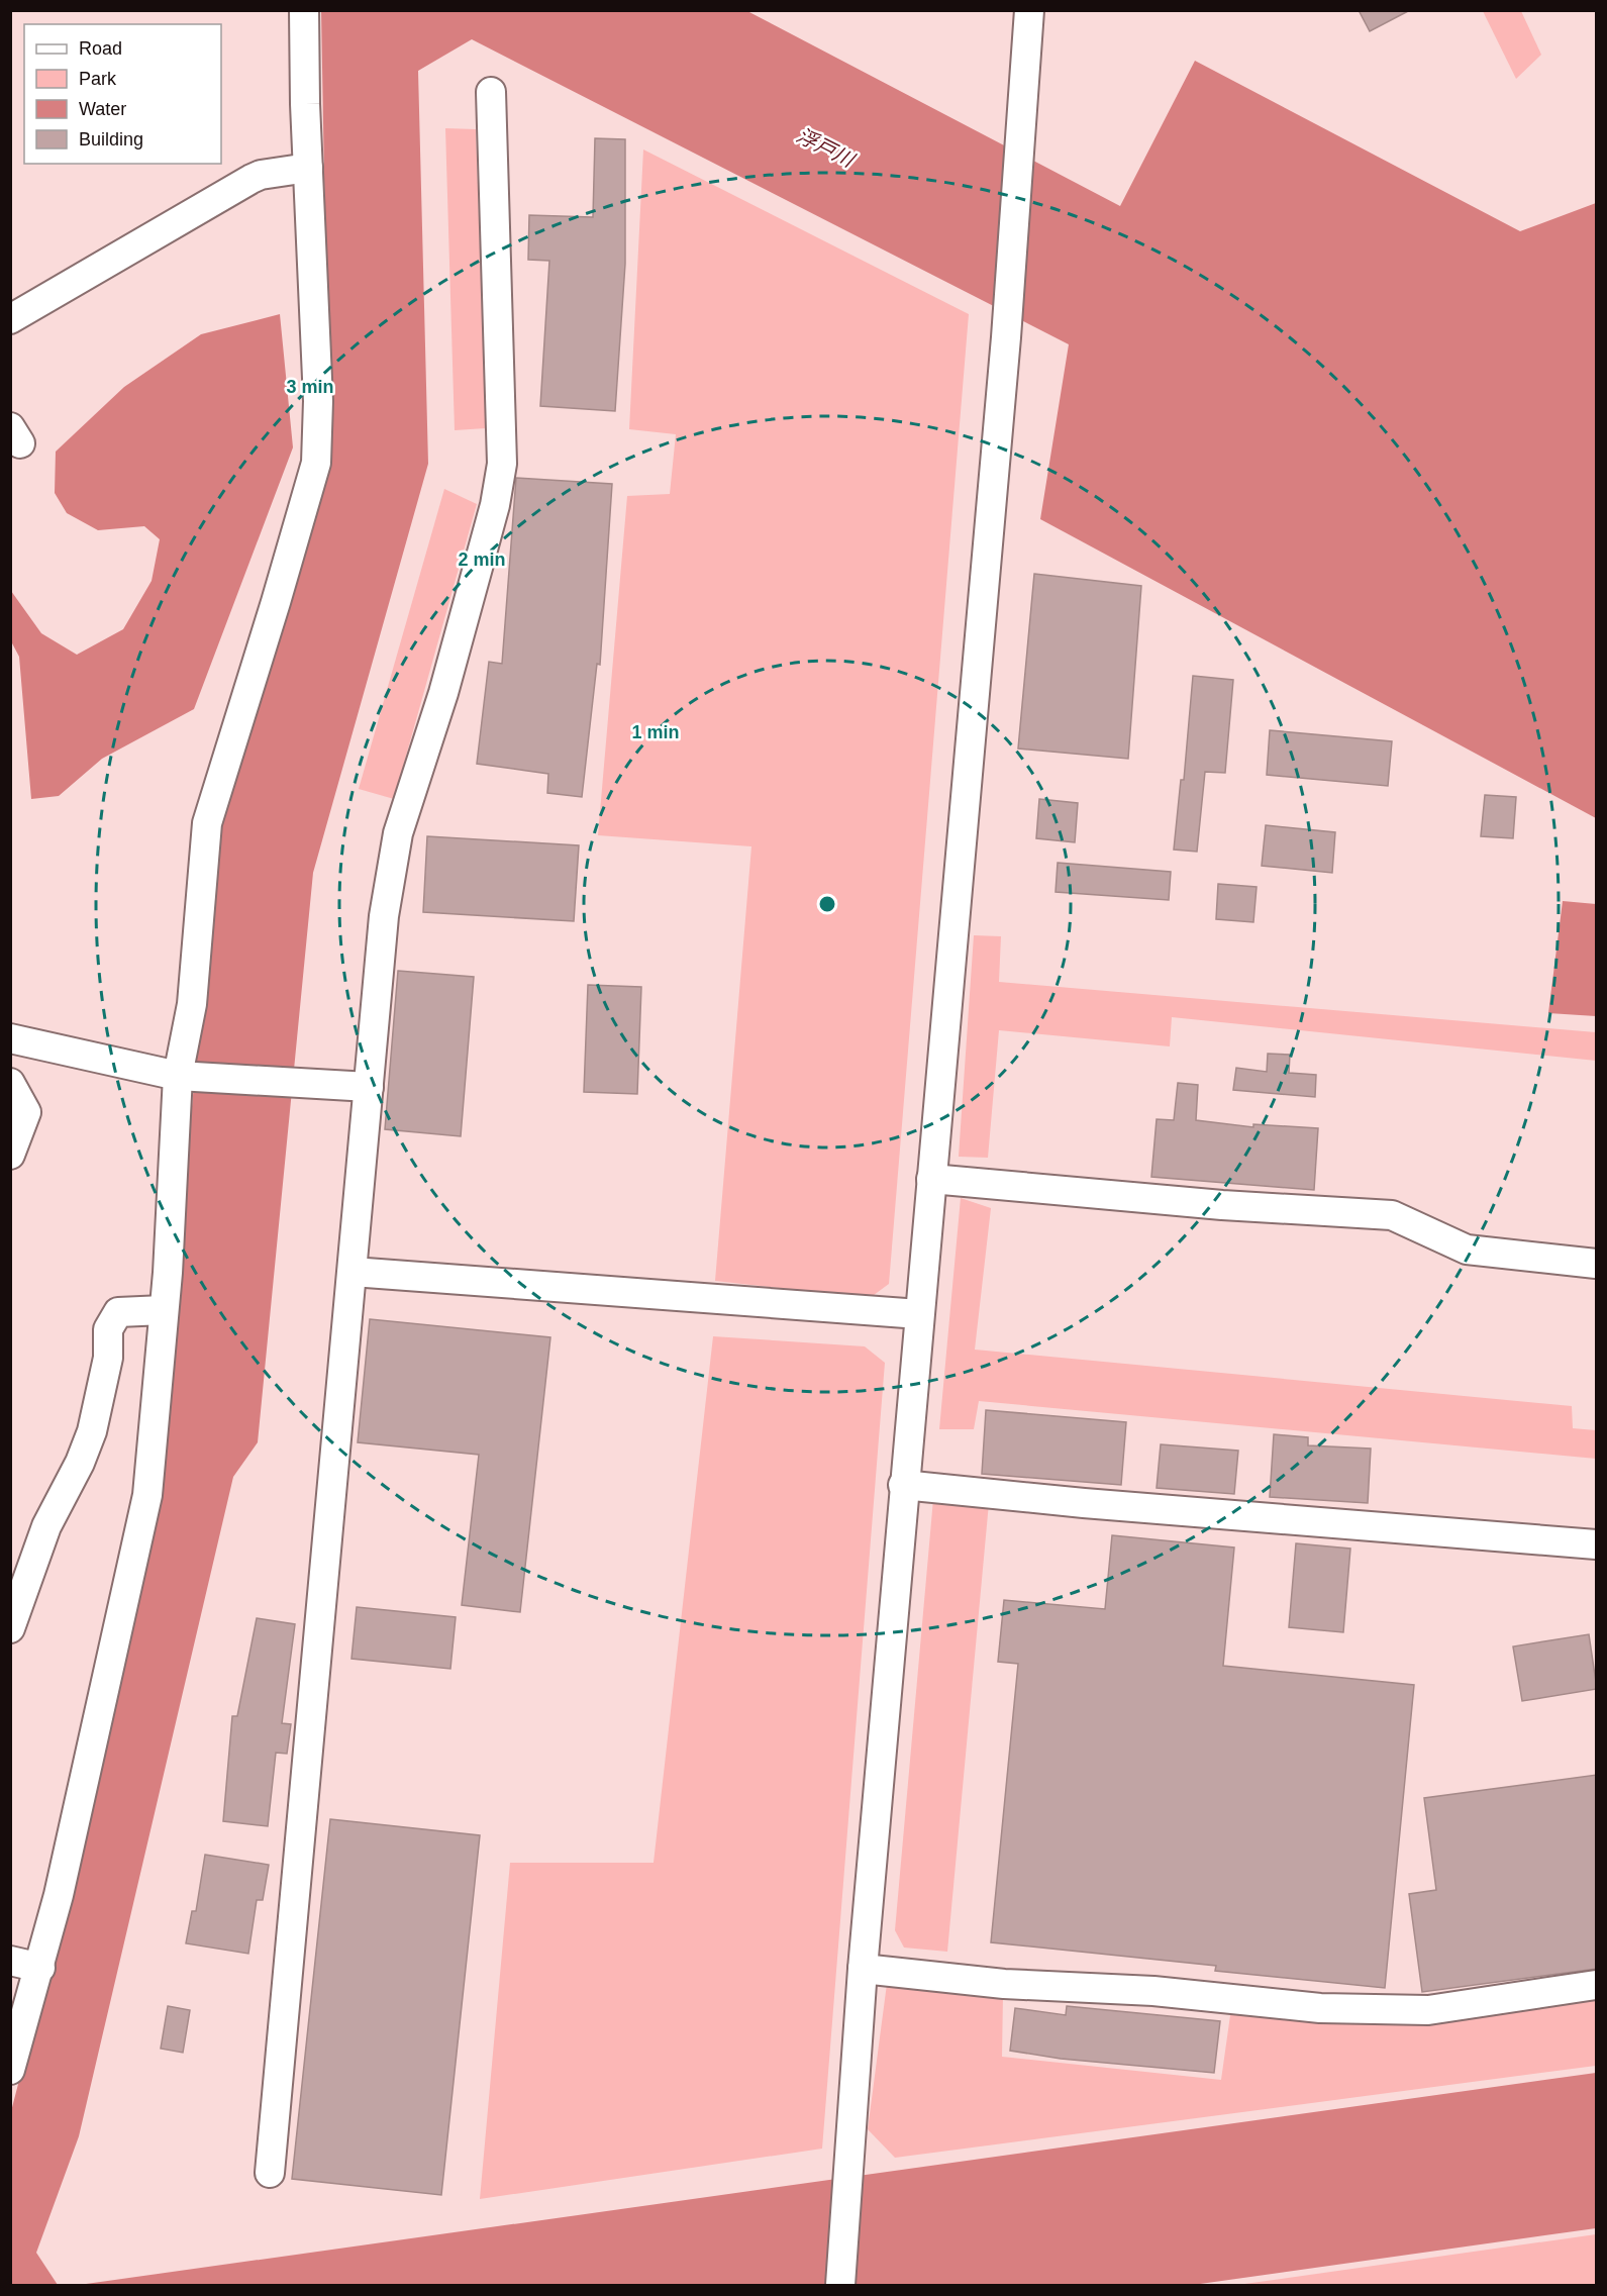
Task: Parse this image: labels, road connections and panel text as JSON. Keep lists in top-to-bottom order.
{
  "water": ["浮戸川"],
  "legend": [
    "Road",
    "Park",
    "Water",
    "Building"
  ],
  "rings": ["3 min", "2 min", "1 min"]
}
